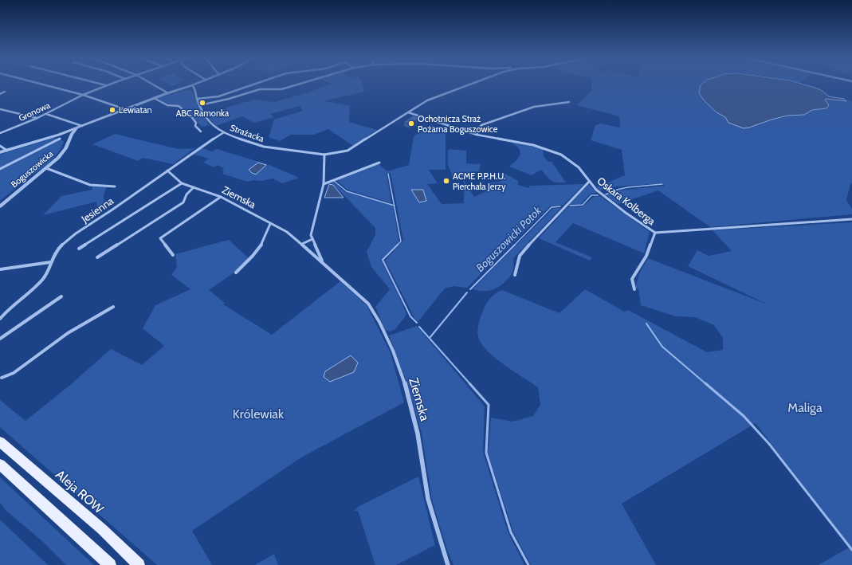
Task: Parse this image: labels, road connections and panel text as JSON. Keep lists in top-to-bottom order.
{
  "streets": {
    "main road": ["Aleja ROW"],
    "street": [
      "Gronowa",
      "Strażacka",
      "Boguszowicka",
      "Ziemska",
      "Oskara Kolberga",
      "Jesienna"
    ]
  },
  "crossings": [
    ["Strażacka", "Oskara Kolberga"],
    ["Strażacka", "Jesienna"],
    ["Ziemska", "Jesienna"]
  ],
  "water": ["Boguszowicki Potok"],
  "parks": ["Maliga", "Królewiak"],
  "places": [
    "ABC Ramonka",
    "Lewiatan",
    "Ochotnicza Straż Pożarna Boguszowice",
    "ACME P.P.H.U. Pierchała Jerzy"
  ]
}
